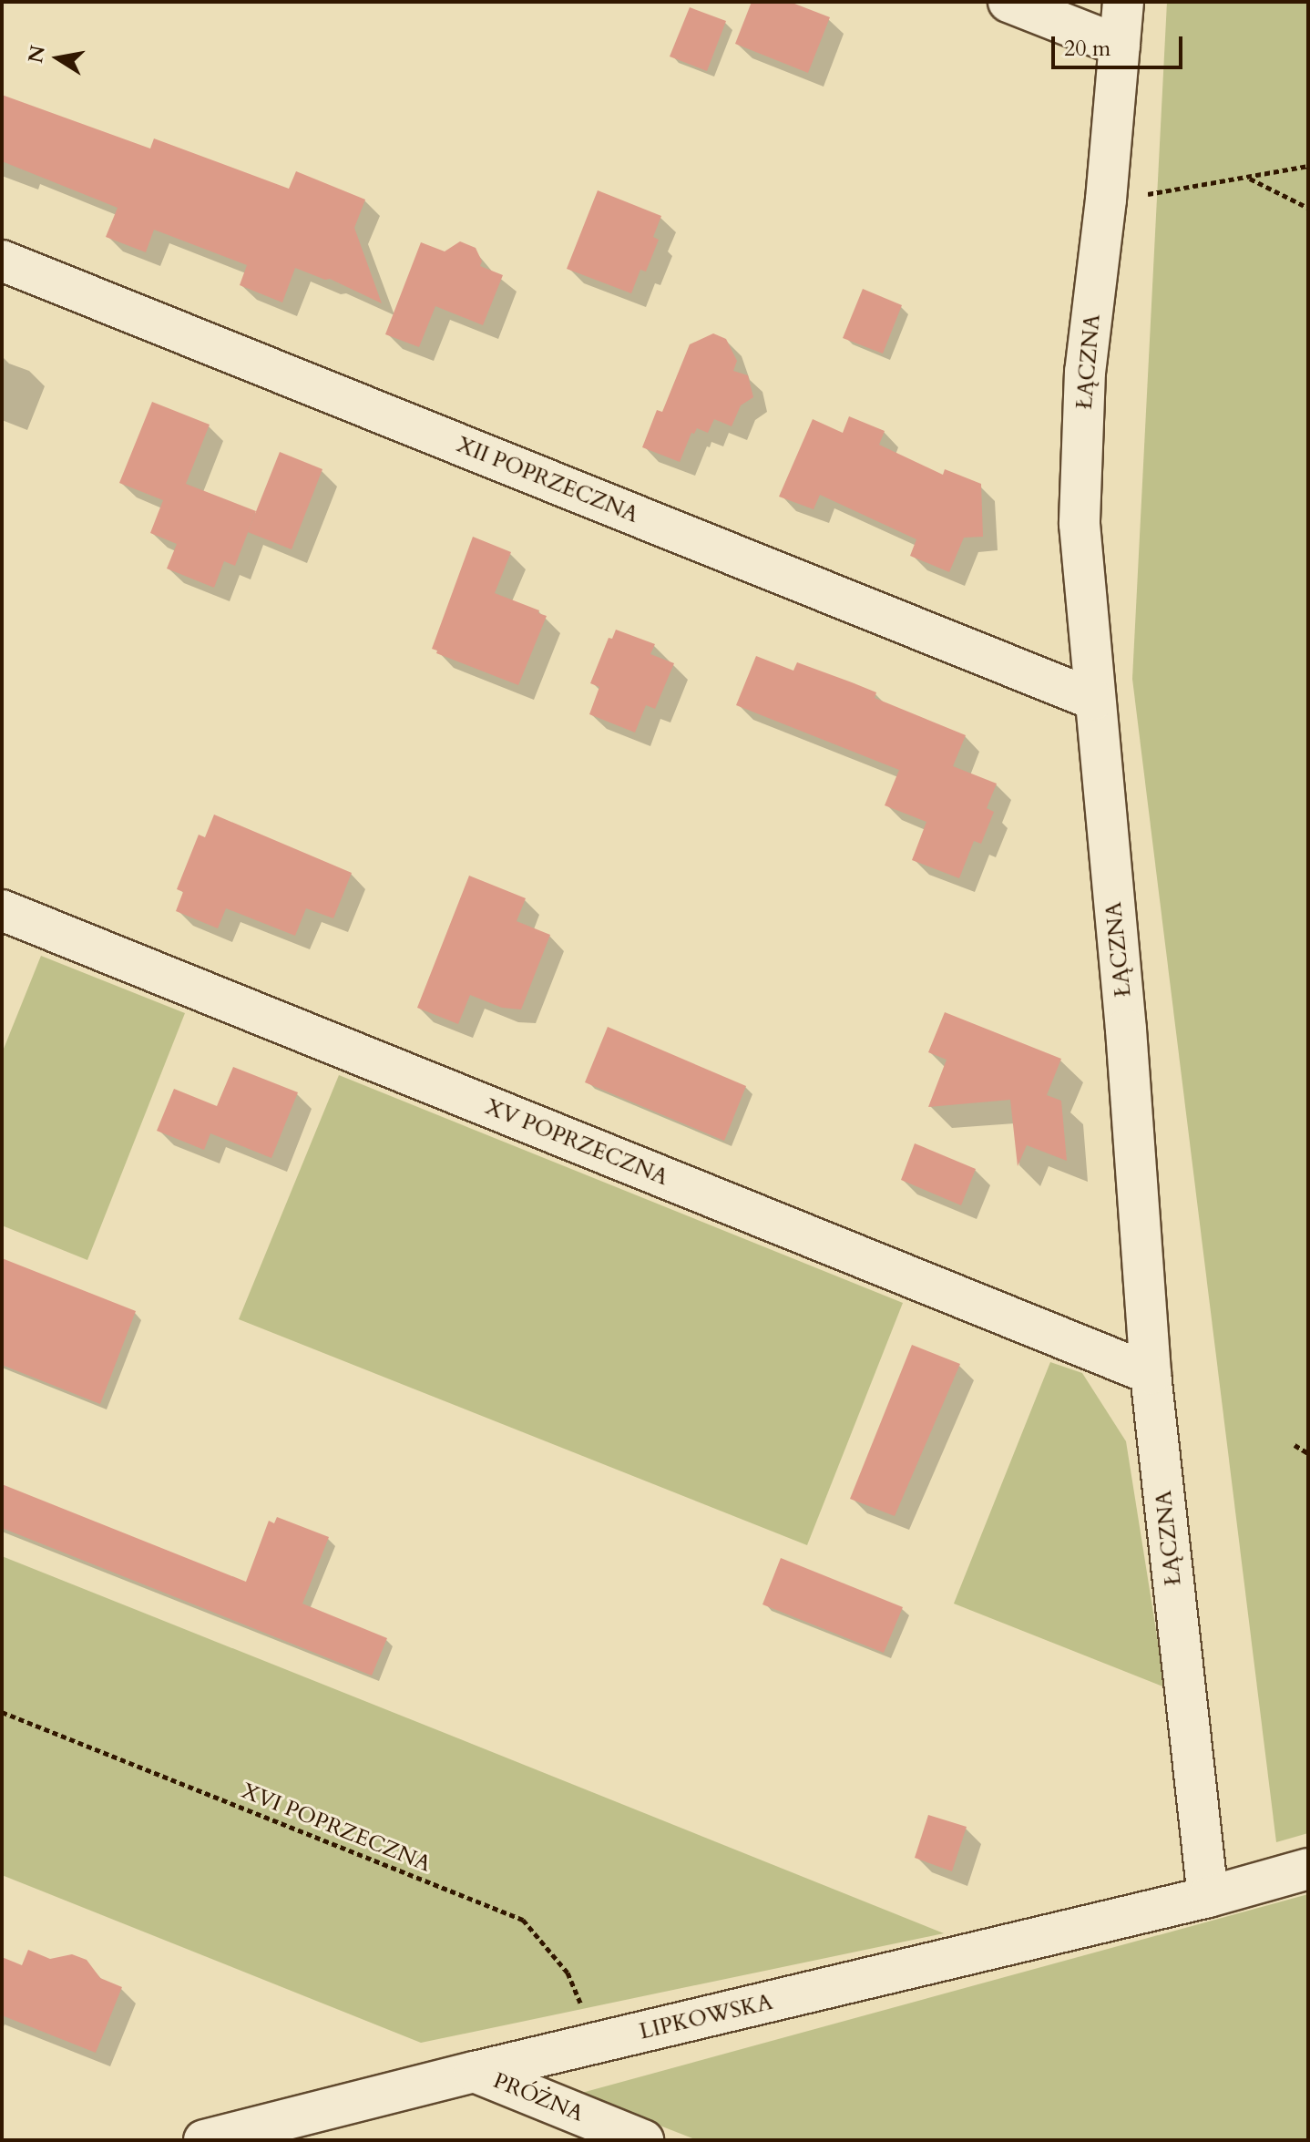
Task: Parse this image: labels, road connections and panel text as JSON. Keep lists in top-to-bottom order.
{
  "streets": {
    "street": [
      "ŁĄCZNA",
      "XII POPRZECZNA",
      "XV POPRZECZNA",
      "LIPKOWSKA",
      "PRÓŻNA"
    ],
    "path": ["XVI POPRZECZNA"]
  },
  "crossings": [
    ["ŁĄCZNA", "XII POPRZECZNA"],
    ["ŁĄCZNA", "XV POPRZECZNA"],
    ["ŁĄCZNA", "LIPKOWSKA"],
    ["XVI POPRZECZNA", "LIPKOWSKA"],
    ["LIPKOWSKA", "PRÓŻNA"]
  ],
  "scale_bar": "20 m",
  "north": "left"
}
